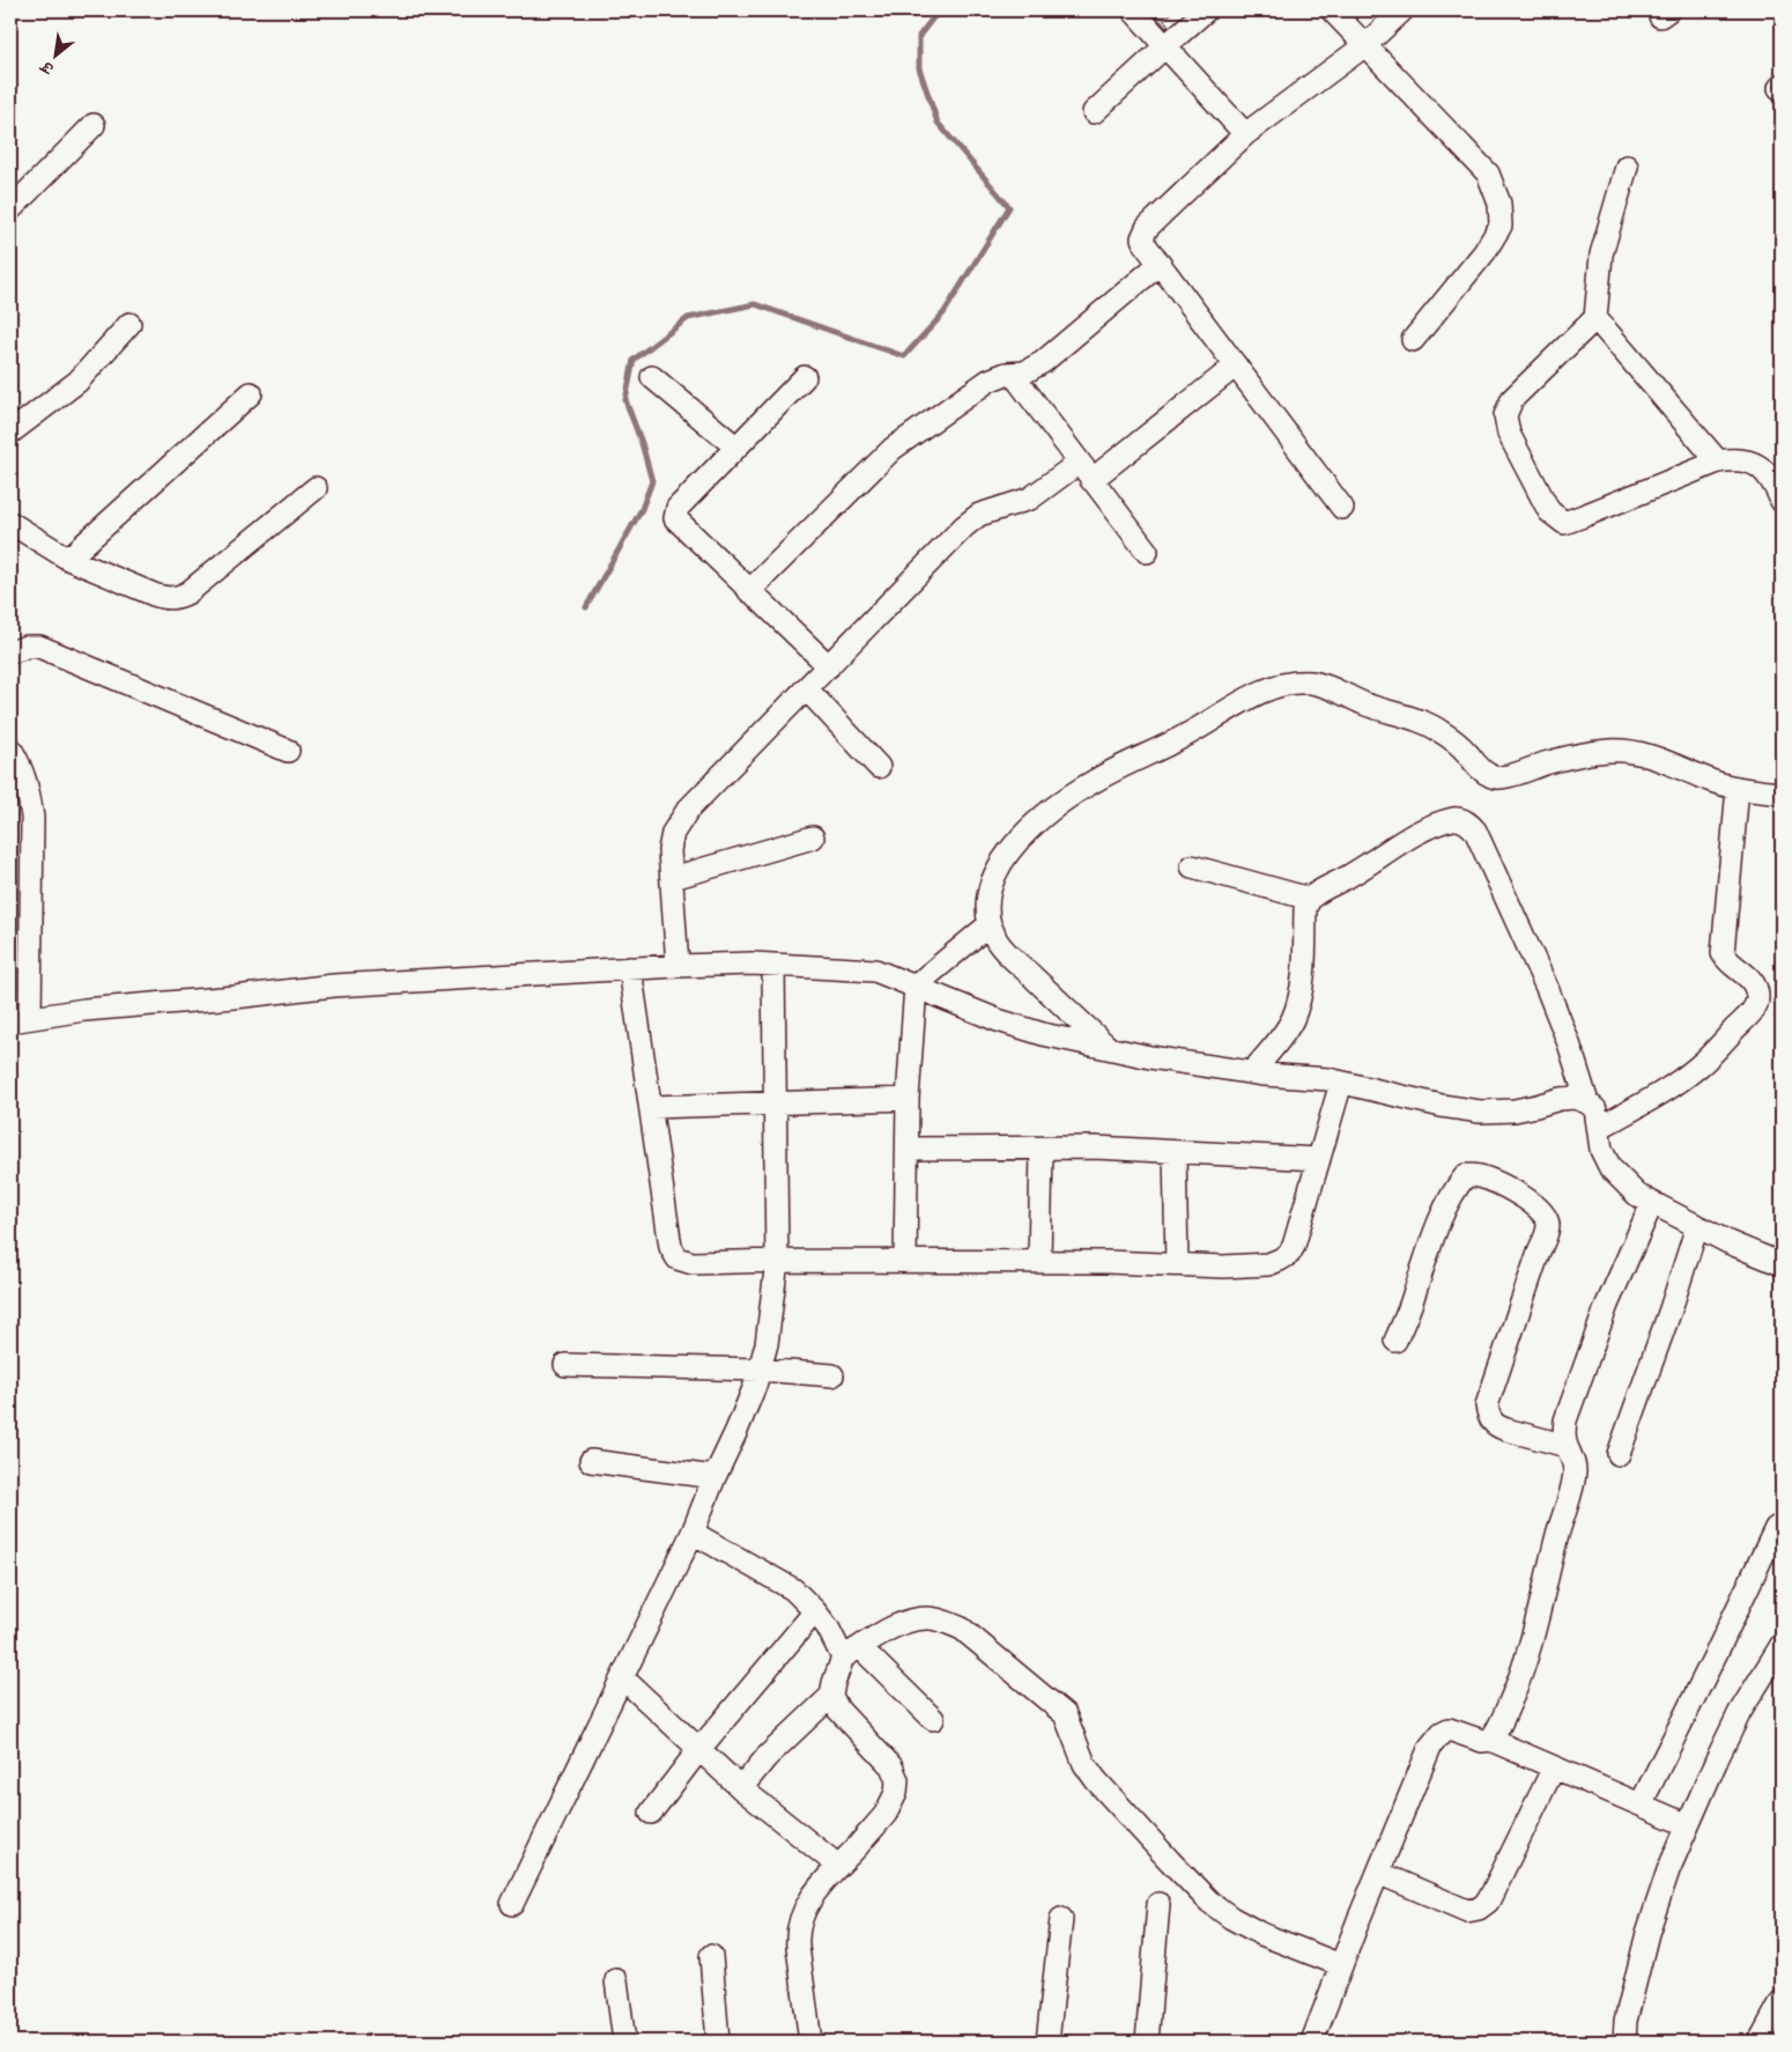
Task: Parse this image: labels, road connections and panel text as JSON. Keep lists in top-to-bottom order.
{
  "north": "bottom left"
}
